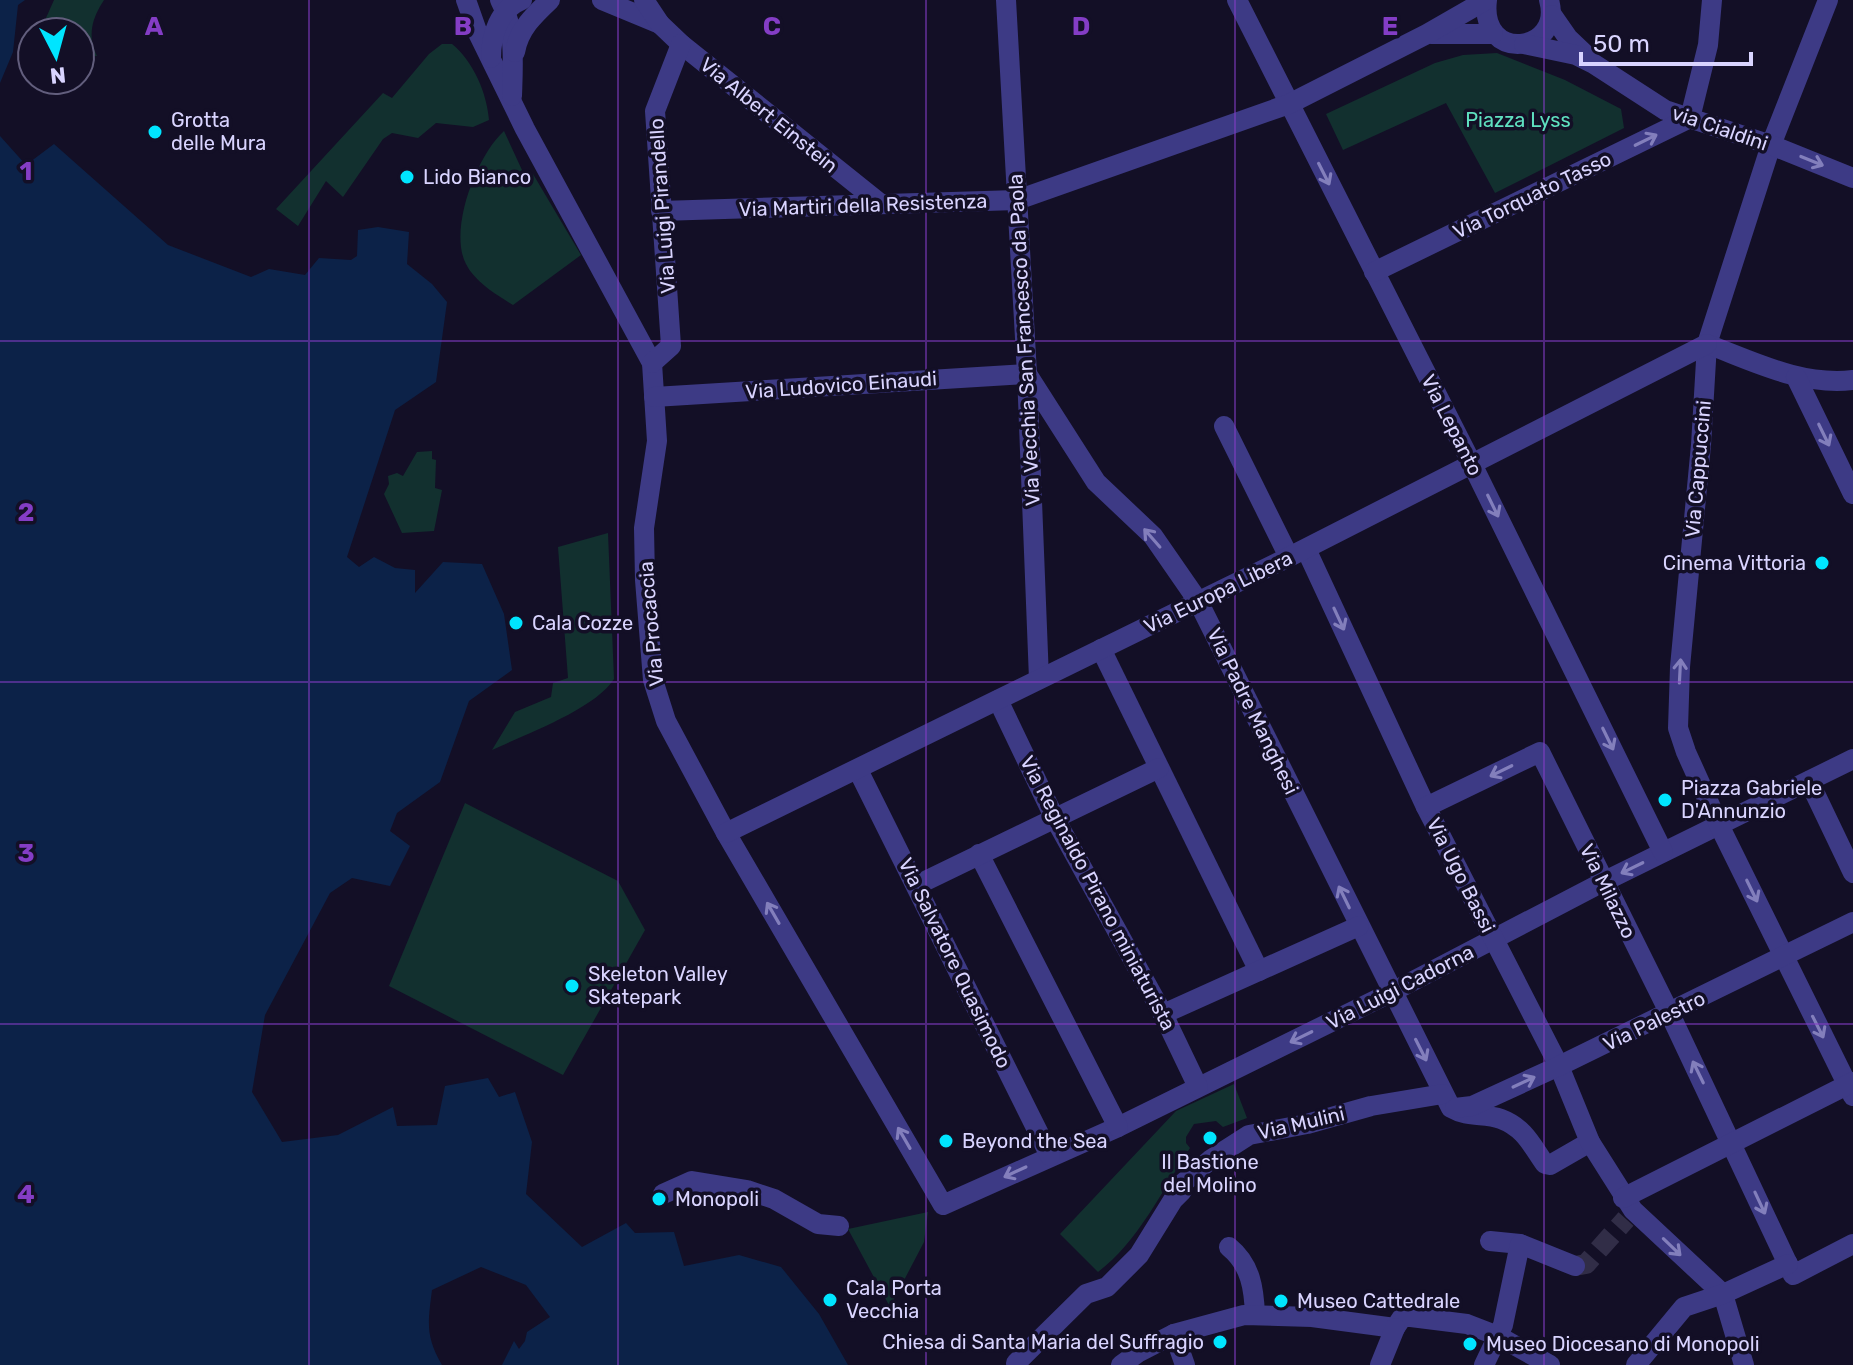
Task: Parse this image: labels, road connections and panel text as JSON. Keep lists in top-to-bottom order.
{
  "streets": {
    "street": [
      "Via Albert Einstein",
      "via Cialdini",
      "Via Torquato Tasso",
      "Via Martiri della Resistenza",
      "Via Luigi Pirandello",
      "Via Vecchia San Francesco da Paola",
      "Via Ludovico Einaudi",
      "Via Lepanto",
      "Via Cappuccini",
      "Via Europa Libera",
      "Via Procaccia",
      "Via Padre Manghesi",
      "Via Ugo Bassi",
      "Via Milazzo",
      "Via Reginaldo Pirano miniaturista",
      "Via Salvatore Quasimodo",
      "Via Luigi Cadorna",
      "Via Palestro",
      "Via Mulini"
    ]
  },
  "crossings": [
    ["Via Albert Einstein", "Via Martiri della Resistenza"],
    ["Via Albert Einstein", "Via Luigi Pirandello"],
    ["via Cialdini", "Via Torquato Tasso"],
    ["via Cialdini", "Via Martiri della Resistenza"],
    ["via Cialdini", "Via Cappuccini"],
    ["Via Torquato Tasso", "Via Lepanto"],
    ["Via Martiri della Resistenza", "Via Luigi Pirandello"],
    ["Via Martiri della Resistenza", "Via Vecchia San Francesco da Paola"],
    ["Via Martiri della Resistenza", "Via Lepanto"],
    ["Via Luigi Pirandello", "Via Procaccia"],
    ["Via Vecchia San Francesco da Paola", "Via Ludovico Einaudi"],
    ["Via Vecchia San Francesco da Paola", "Via Europa Libera"],
    ["Via Vecchia San Francesco da Paola", "Via Padre Manghesi"],
    ["Via Ludovico Einaudi", "Via Procaccia"],
    ["Via Ludovico Einaudi", "Via Padre Manghesi"],
    ["Via Lepanto", "Via Europa Libera"],
    ["Via Lepanto", "Via Luigi Cadorna"],
    ["Via Cappuccini", "Via Europa Libera"],
    ["Via Cappuccini", "Via Luigi Cadorna"],
    ["Via Cappuccini", "Via Palestro"],
    ["Via Europa Libera", "Via Procaccia"],
    ["Via Europa Libera", "Via Padre Manghesi"],
    ["Via Europa Libera", "Via Ugo Bassi"],
    ["Via Europa Libera", "Via Reginaldo Pirano miniaturista"],
    ["Via Europa Libera", "Via Salvatore Quasimodo"],
    ["Via Procaccia", "Via Luigi Cadorna"],
    ["Via Padre Manghesi", "Via Luigi Cadorna"],
    ["Via Ugo Bassi", "Via Milazzo"],
    ["Via Ugo Bassi", "Via Luigi Cadorna"],
    ["Via Ugo Bassi", "Via Palestro"],
    ["Via Ugo Bassi", "Via Mulini"],
    ["Via Milazzo", "Via Luigi Cadorna"],
    ["Via Milazzo", "Via Palestro"],
    ["Via Reginaldo Pirano miniaturista", "Via Luigi Cadorna"],
    ["Via Salvatore Quasimodo", "Via Luigi Cadorna"],
    ["Via Palestro", "Via Mulini"]
  ],
  "one_way": ["Via Torquato Tasso", "Via Lepanto", "Via Ugo Bassi"],
  "parks": ["Piazza Lyss"],
  "places": [
    "Grotta delle Mura",
    "Lido Bianco",
    "Cinema Vittoria",
    "Cala Cozze",
    "Piazza Gabriele D'Annunzio",
    "Skeleton Valley Skatepark",
    "Il Bastione del Molino",
    "Beyond the Sea",
    "Monopoli",
    "Cala Porta Vecchia",
    "Museo Cattedrale",
    "Chiesa di Santa Maria del Suffragio",
    "Museo Diocesano di Monopoli"
  ],
  "scale_bar": "50 m",
  "north": "bottom",
  "grid": {
    "columns": [
      "A",
      "B",
      "C",
      "D",
      "E"
    ],
    "rows": [
      "1",
      "2",
      "3",
      "4"
    ]
  }
}
